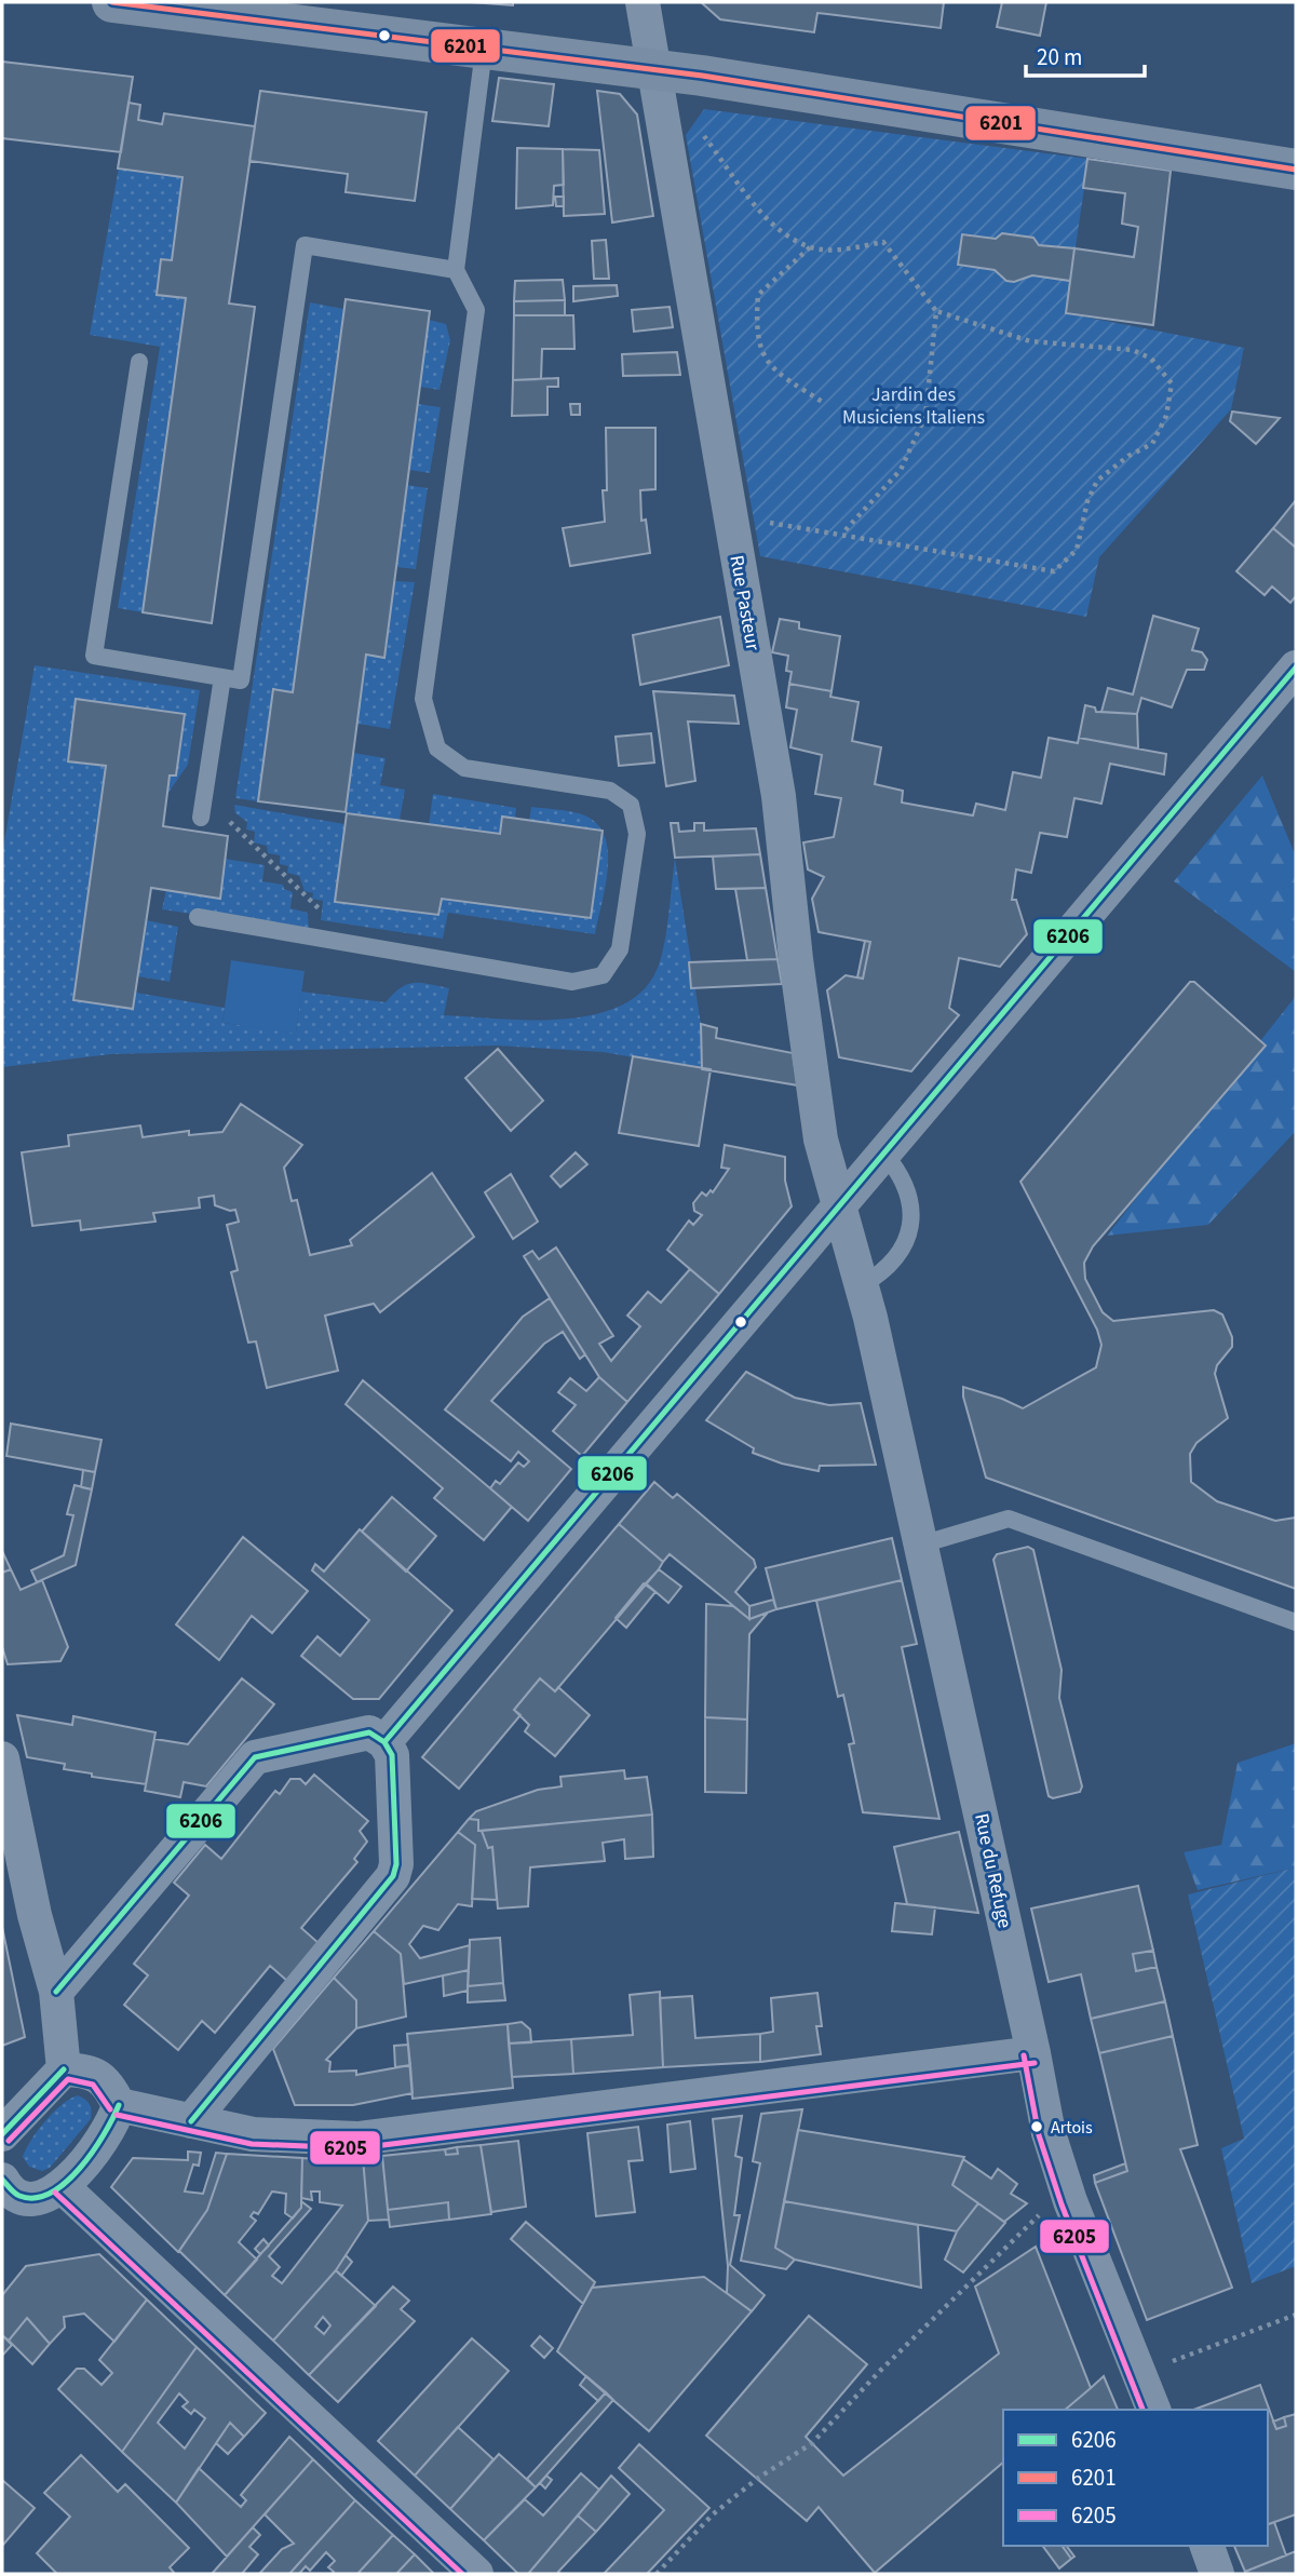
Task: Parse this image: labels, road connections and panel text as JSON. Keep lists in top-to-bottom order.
{
  "streets": {
    "street": ["Rue Pasteur", "Rue du Refuge"]
  },
  "crossings": [
    ["Rue Pasteur", "Rue du Refuge"]
  ],
  "parks": ["Jardin des Musiciens Italiens"],
  "places": ["Artois"],
  "lines": ["transit line 6201", "transit line 6206", "transit line 6205"],
  "legend": ["6206", "6201", "6205"],
  "scale_bar": "20 m"
}
